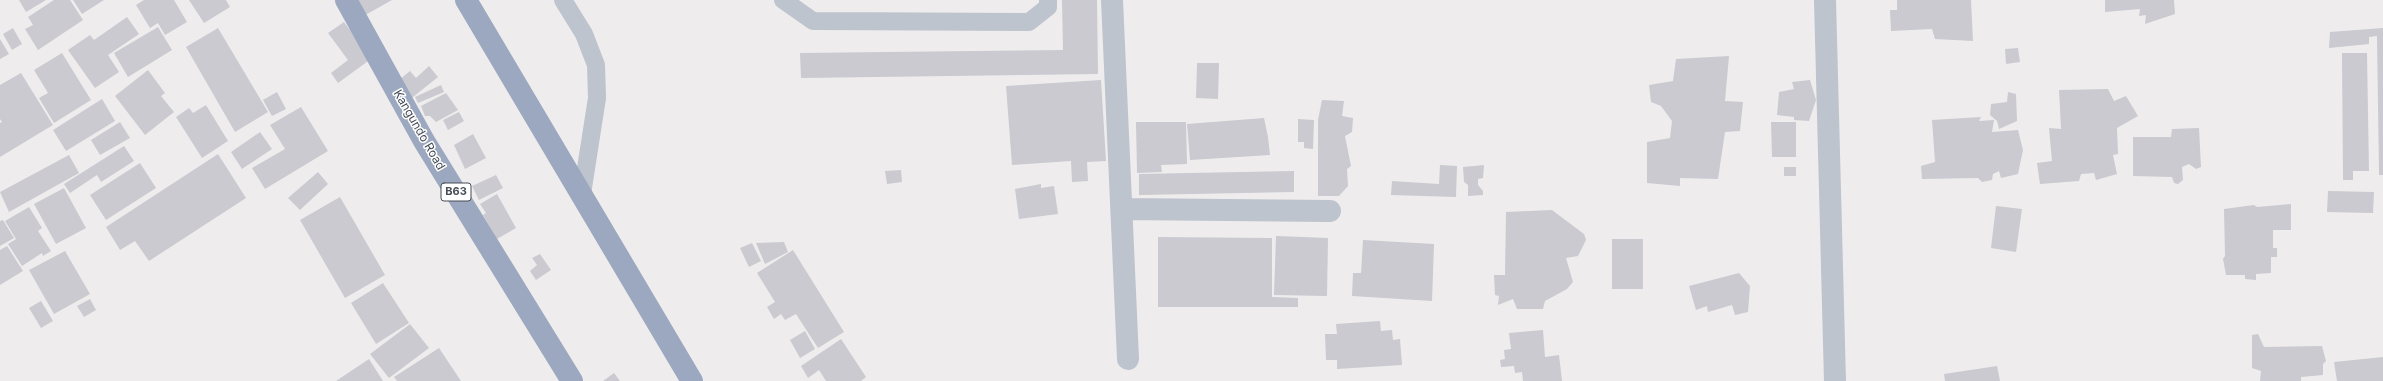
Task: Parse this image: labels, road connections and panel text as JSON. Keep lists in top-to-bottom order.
{
  "streets": {
    "highway": ["Kangundo Road", "B63"]
  }
}
